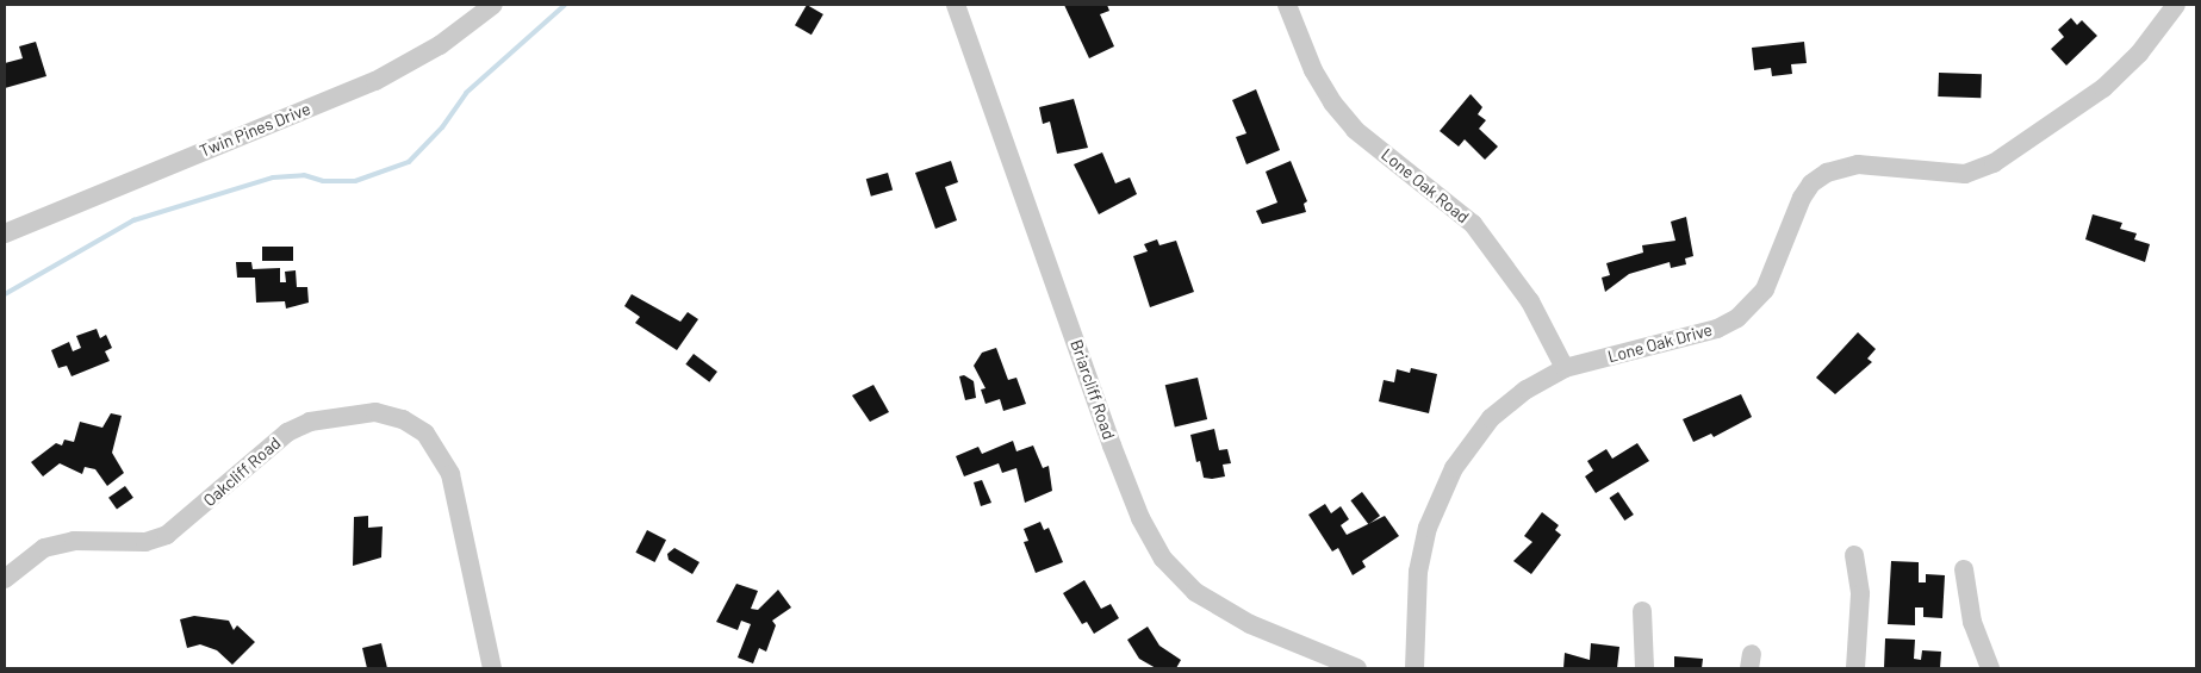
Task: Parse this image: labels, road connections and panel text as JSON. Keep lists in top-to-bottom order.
{
  "streets": {
    "street": [
      "Twin Pines Drive",
      "Lone Oak Road",
      "Lone Oak Drive",
      "Briarcliff Road",
      "Oakcliff Road"
    ]
  },
  "crossings": [
    ["Lone Oak Road", "Lone Oak Drive"]
  ]
}
